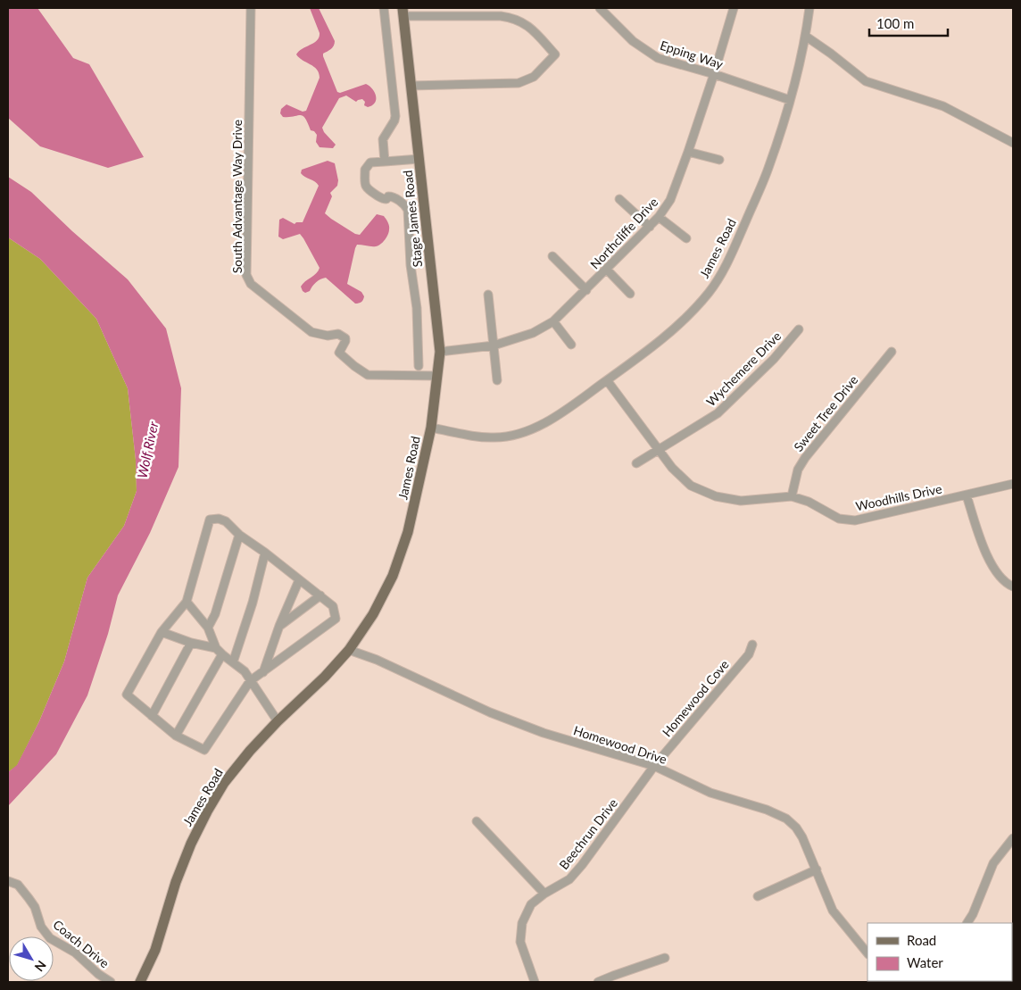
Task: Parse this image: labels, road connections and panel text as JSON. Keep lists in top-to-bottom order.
{
  "streets": {
    "main road": ["Stage James Road", "James Road"],
    "street": [
      "Epping Way",
      "South Advantage Way Drive",
      "Northcliffe Drive",
      "Wychemere Drive",
      "Sweet Tree Drive",
      "Woodhills Drive",
      "Homewood Cove",
      "Homewood Drive",
      "Beechrun Drive",
      "Coach Drive"
    ]
  },
  "crossings": [
    ["Epping Way", "Northcliffe Drive"],
    ["Epping Way", "James Road"],
    ["South Advantage Way Drive", "Stage James Road"],
    ["Stage James Road", "Northcliffe Drive"],
    ["Stage James Road", "James Road"],
    ["James Road", "Woodhills Drive"],
    ["James Road", "Homewood Drive"],
    ["Wychemere Drive", "Woodhills Drive"],
    ["Sweet Tree Drive", "Woodhills Drive"],
    ["Homewood Cove", "Homewood Drive"],
    ["Homewood Cove", "Beechrun Drive"],
    ["Homewood Drive", "Beechrun Drive"]
  ],
  "water": ["Wolf River"],
  "legend": ["Road", "Water"],
  "scale_bar": "100 m",
  "north": "bottom right"
}
